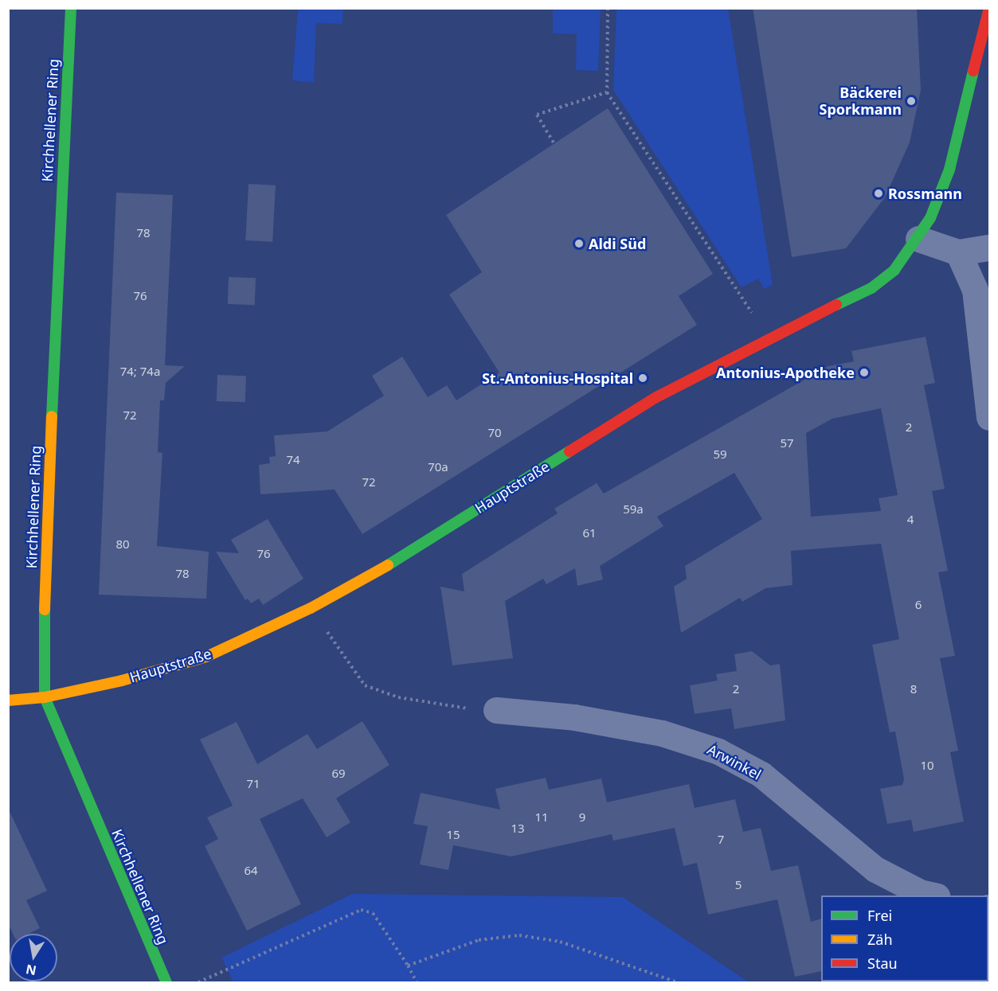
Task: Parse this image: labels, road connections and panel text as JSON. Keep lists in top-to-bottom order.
{
  "streets": {
    "street": ["Kirchhellener Ring", "Hauptstraße", "Arwinkel"]
  },
  "crossings": [
    ["Kirchhellener Ring", "Hauptstraße"]
  ],
  "places": [
    "Bäckerei Sporkmann",
    "Rossmann",
    "Aldi Süd",
    "Antonius-Apotheke",
    "St.-Antonius-Hospital"
  ],
  "house_numbers": [
    "78",
    "76",
    "74; 74a",
    "72",
    "2",
    "70",
    "57",
    "59",
    "74",
    "70a",
    "72",
    "59a",
    "4",
    "61",
    "80",
    "76",
    "78",
    "6",
    "2",
    "8",
    "10",
    "69",
    "71",
    "11",
    "9",
    "13",
    "15",
    "7",
    "64",
    "5"
  ],
  "legend": ["Frei", "Zäh", "Stau"],
  "north": "bottom"
}
